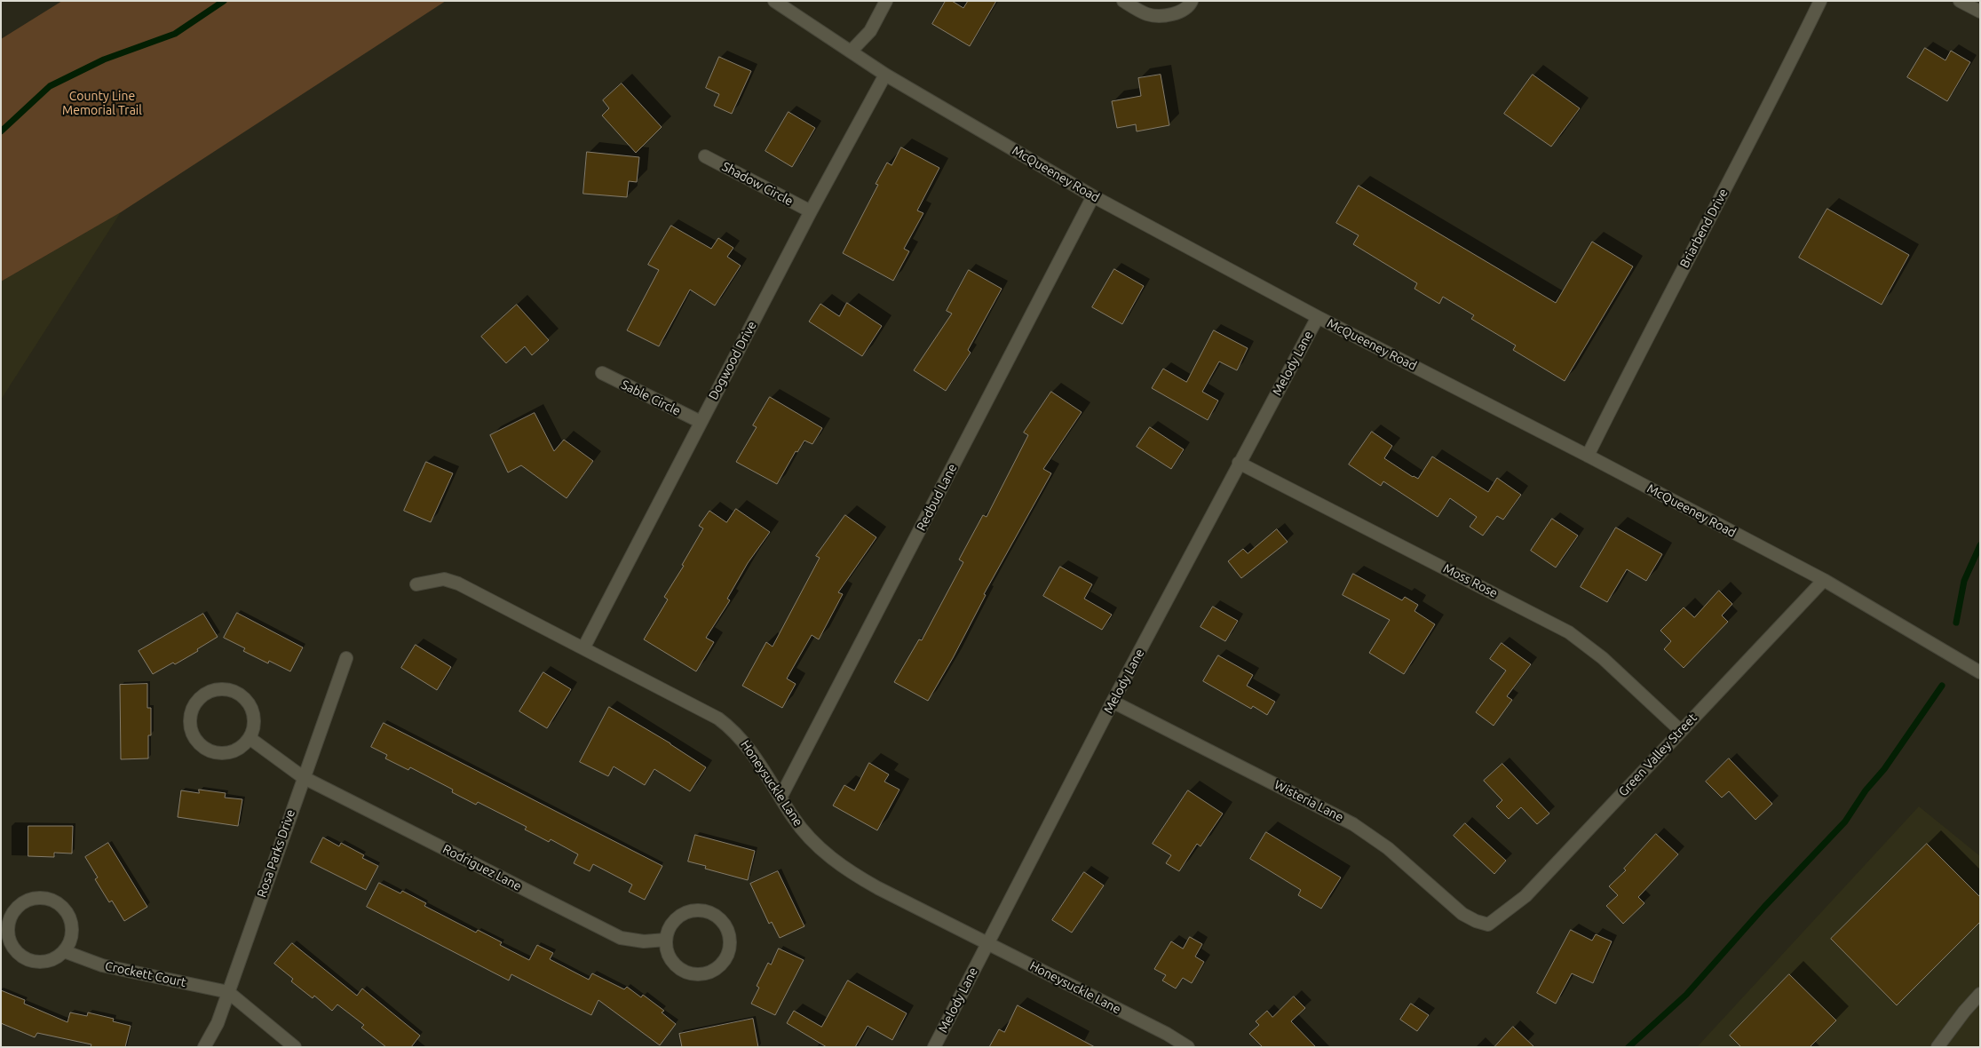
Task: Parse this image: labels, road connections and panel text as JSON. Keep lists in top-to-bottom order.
{
  "streets": {
    "street": [
      "McQueeney Road",
      "Shadow Circle",
      "Briarbend Drive",
      "Dogwood Drive",
      "Melody Lane",
      "Sable Circle",
      "Redbud Lane",
      "Moss Rose",
      "Green Valley Street",
      "Honeysuckle Lane",
      "Wisteria Lane",
      "Rosa Parks Drive",
      "Rodriguez Lane",
      "Crockett Court"
    ]
  },
  "crossings": [
    ["McQueeney Road", "Briarbend Drive"],
    ["McQueeney Road", "Dogwood Drive"],
    ["McQueeney Road", "Melody Lane"],
    ["McQueeney Road", "Redbud Lane"],
    ["McQueeney Road", "Green Valley Street"],
    ["Shadow Circle", "Dogwood Drive"],
    ["Dogwood Drive", "Sable Circle"],
    ["Dogwood Drive", "Honeysuckle Lane"],
    ["Melody Lane", "Moss Rose"],
    ["Melody Lane", "Honeysuckle Lane"],
    ["Melody Lane", "Wisteria Lane"],
    ["Redbud Lane", "Honeysuckle Lane"],
    ["Moss Rose", "Green Valley Street"],
    ["Green Valley Street", "Wisteria Lane"],
    ["Rosa Parks Drive", "Rodriguez Lane"],
    ["Rosa Parks Drive", "Crockett Court"]
  ],
  "parks": ["County Line Memorial Trail"]
}
